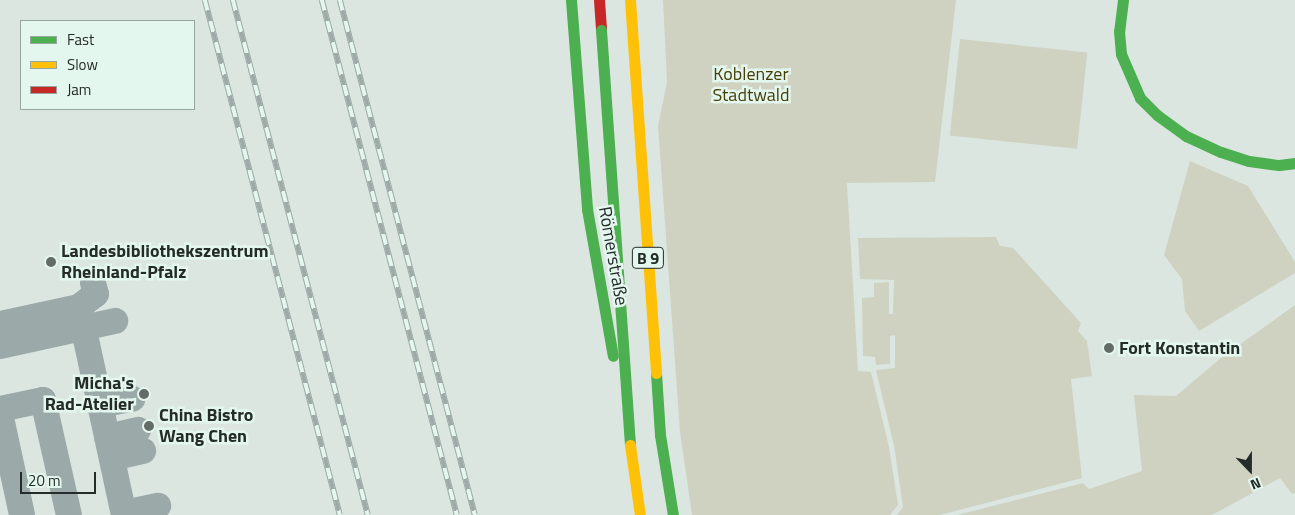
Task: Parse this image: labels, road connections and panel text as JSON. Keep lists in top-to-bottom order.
{
  "streets": {
    "main road": ["Römerstraße", "B 9"]
  },
  "crossings": [
    ["Römerstraße", "B 9"]
  ],
  "parks": ["Koblenzer Stadtwald"],
  "places": [
    "Landesbibliothekszentrum Rheinland-Pfalz",
    "Fort Konstantin",
    "Micha's Rad-Atelier",
    "China Bistro Wang Chen"
  ],
  "legend": ["Fast", "Slow", "Jam"],
  "scale_bar": "20 m",
  "north": "bottom"
}
